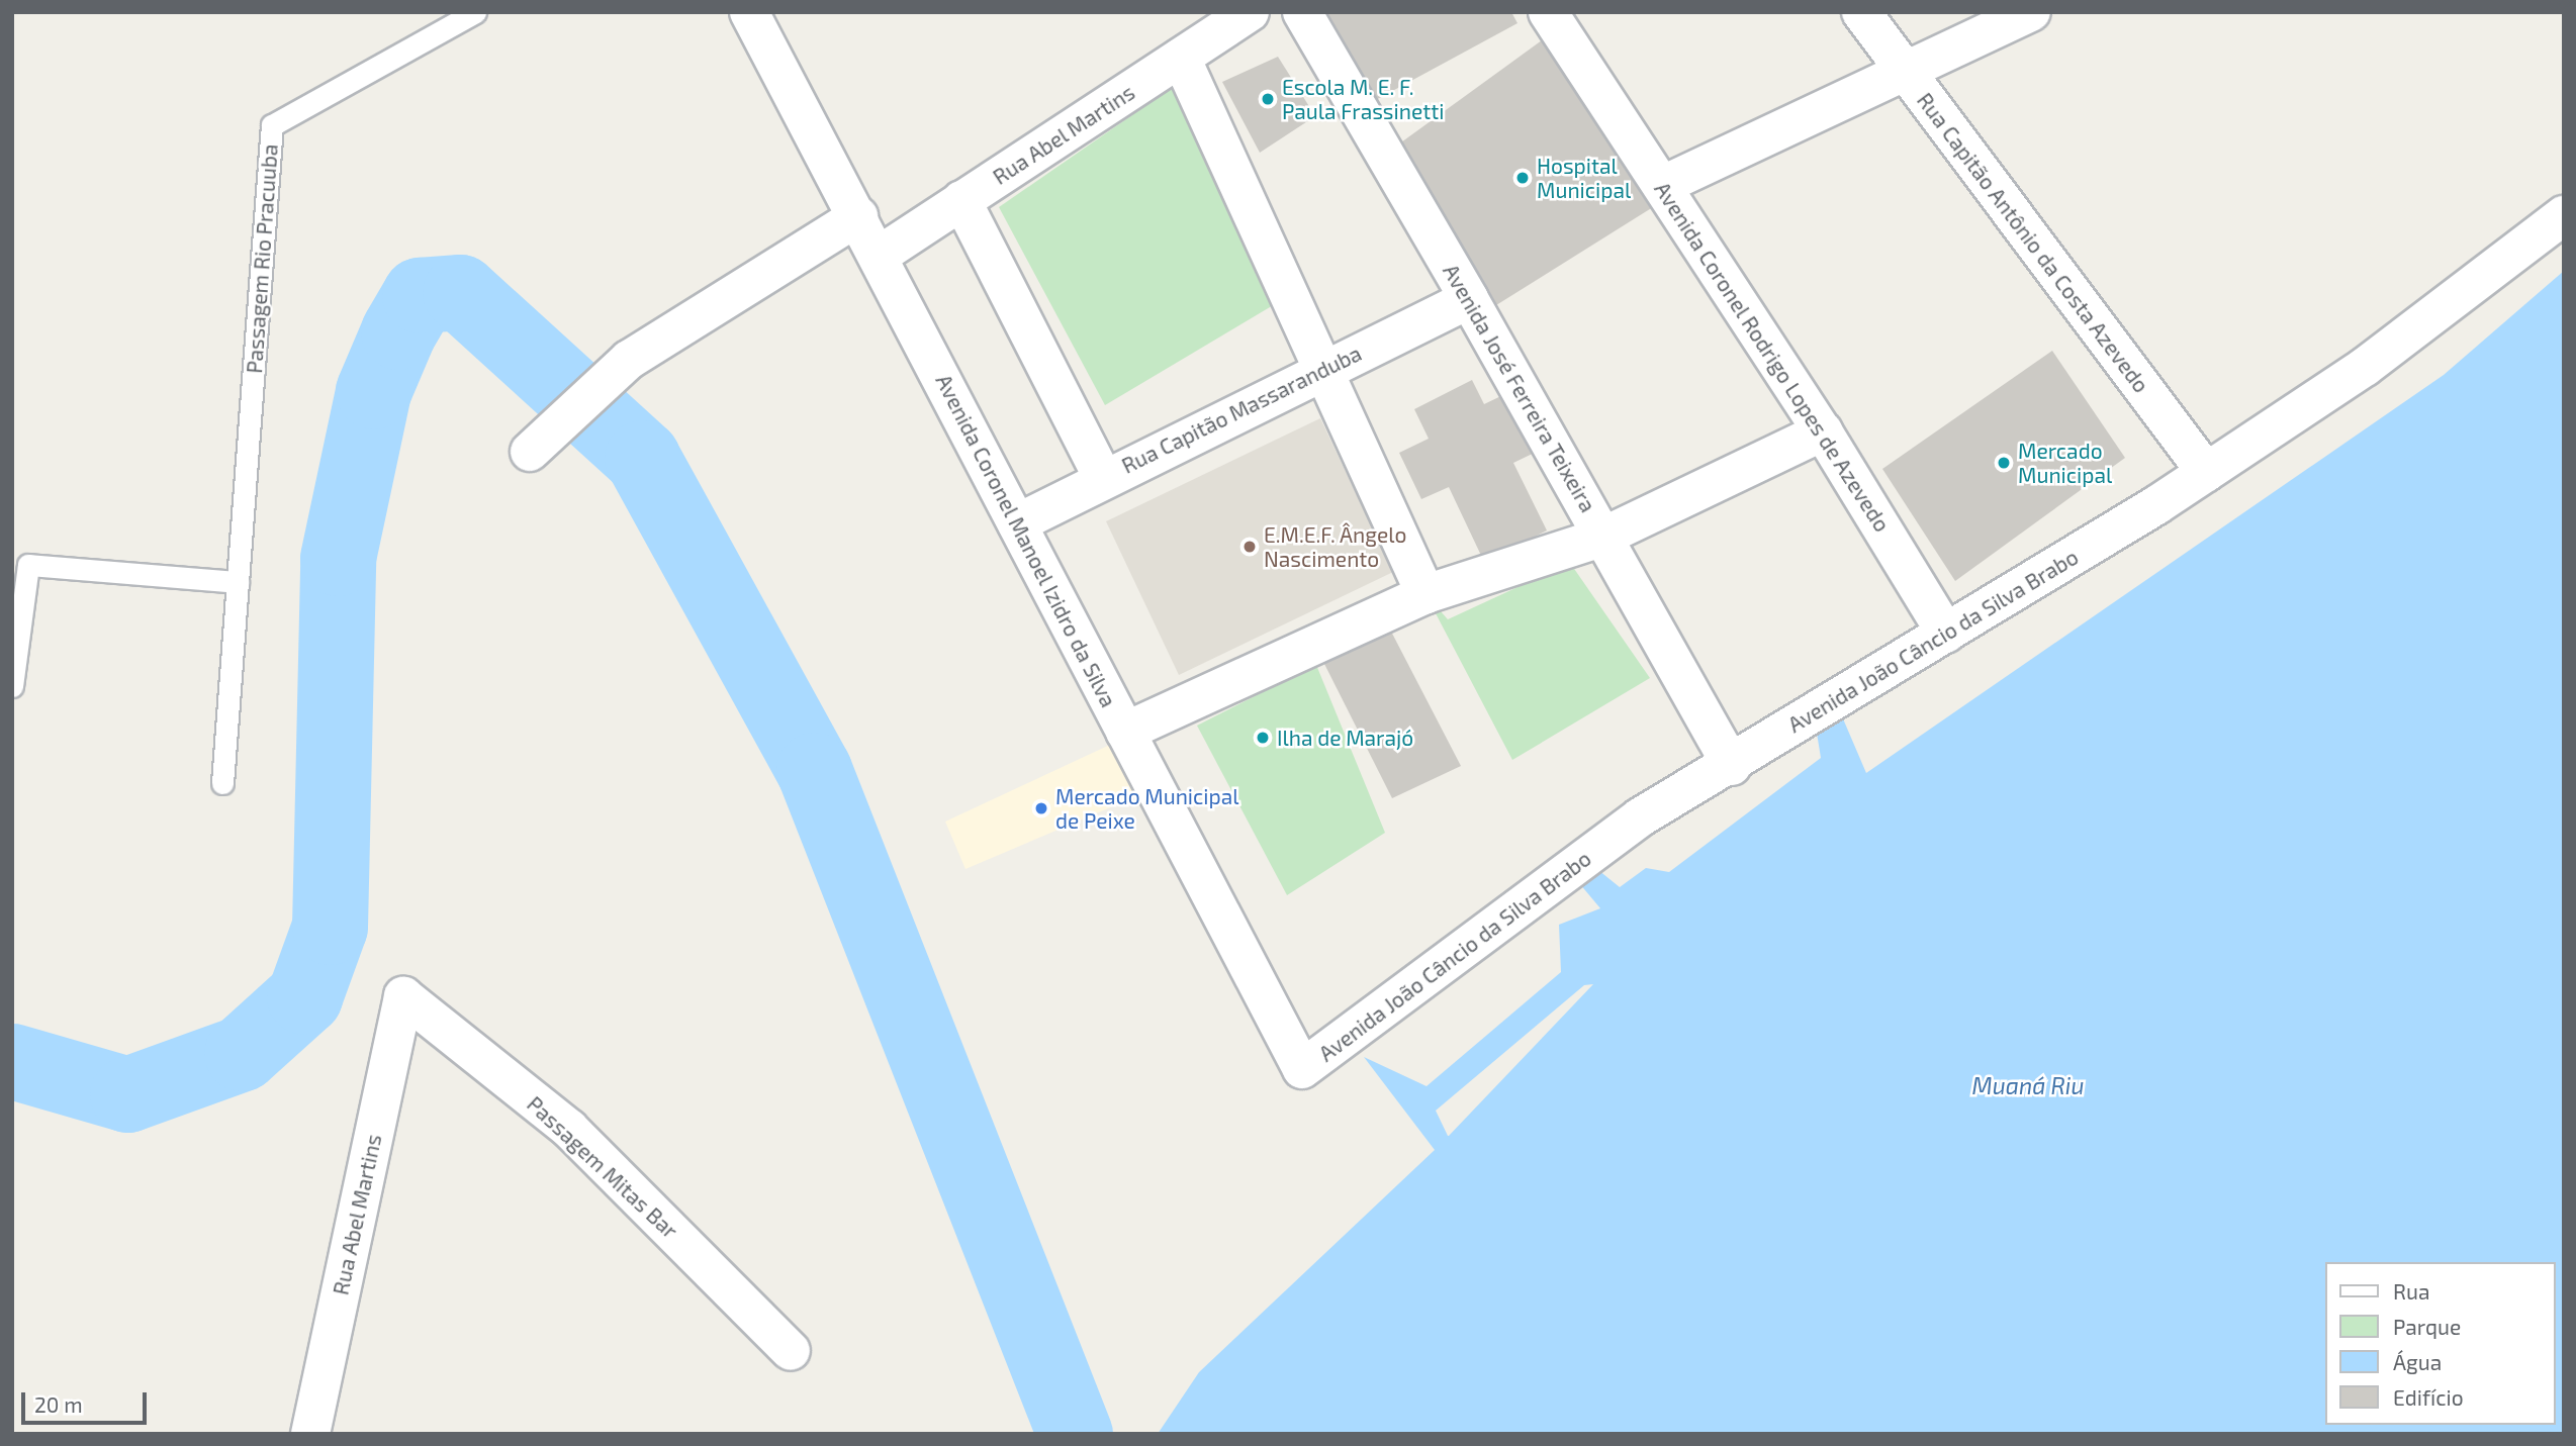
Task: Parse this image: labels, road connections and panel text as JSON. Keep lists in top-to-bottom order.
{
  "streets": {
    "street": [
      "Rua Abel Martins",
      "Rua Capitão Antônio da Costa Azevedo",
      "Avenida Coronel Rodrigo Lopes de Azevedo",
      "Avenida José Ferreira Teixeira",
      "Rua Capitão Massaranduba",
      "Avenida Coronel Manoel Izidro da Silva",
      "Avenida João Câncio da Silva Brabo",
      "Passagem Mitas Bar"
    ],
    "lane": ["Passagem Rio Pracuuba"]
  },
  "crossings": [
    ["Rua Abel Martins", "Avenida Coronel Manoel Izidro da Silva"],
    ["Rua Abel Martins", "Passagem Mitas Bar"],
    ["Rua Capitão Antônio da Costa Azevedo", "Avenida João Câncio da Silva Brabo"],
    ["Avenida Coronel Rodrigo Lopes de Azevedo", "Avenida João Câncio da Silva Brabo"],
    ["Avenida José Ferreira Teixeira", "Rua Capitão Massaranduba"],
    ["Avenida José Ferreira Teixeira", "Avenida João Câncio da Silva Brabo"],
    ["Rua Capitão Massaranduba", "Avenida Coronel Manoel Izidro da Silva"],
    ["Avenida Coronel Manoel Izidro da Silva", "Avenida João Câncio da Silva Brabo"]
  ],
  "water": ["Muaná Riu"],
  "places": [
    "Escola M. E. F. Paula Frassinetti",
    "Hospital Municipal",
    "Mercado Municipal",
    "E.M.E.F. Ângelo Nascimento",
    "Ilha de Marajó",
    "Mercado Municipal de Peixe"
  ],
  "legend": [
    "Rua",
    "Parque",
    "Água",
    "Edifício"
  ],
  "scale_bar": "20 m"
}
